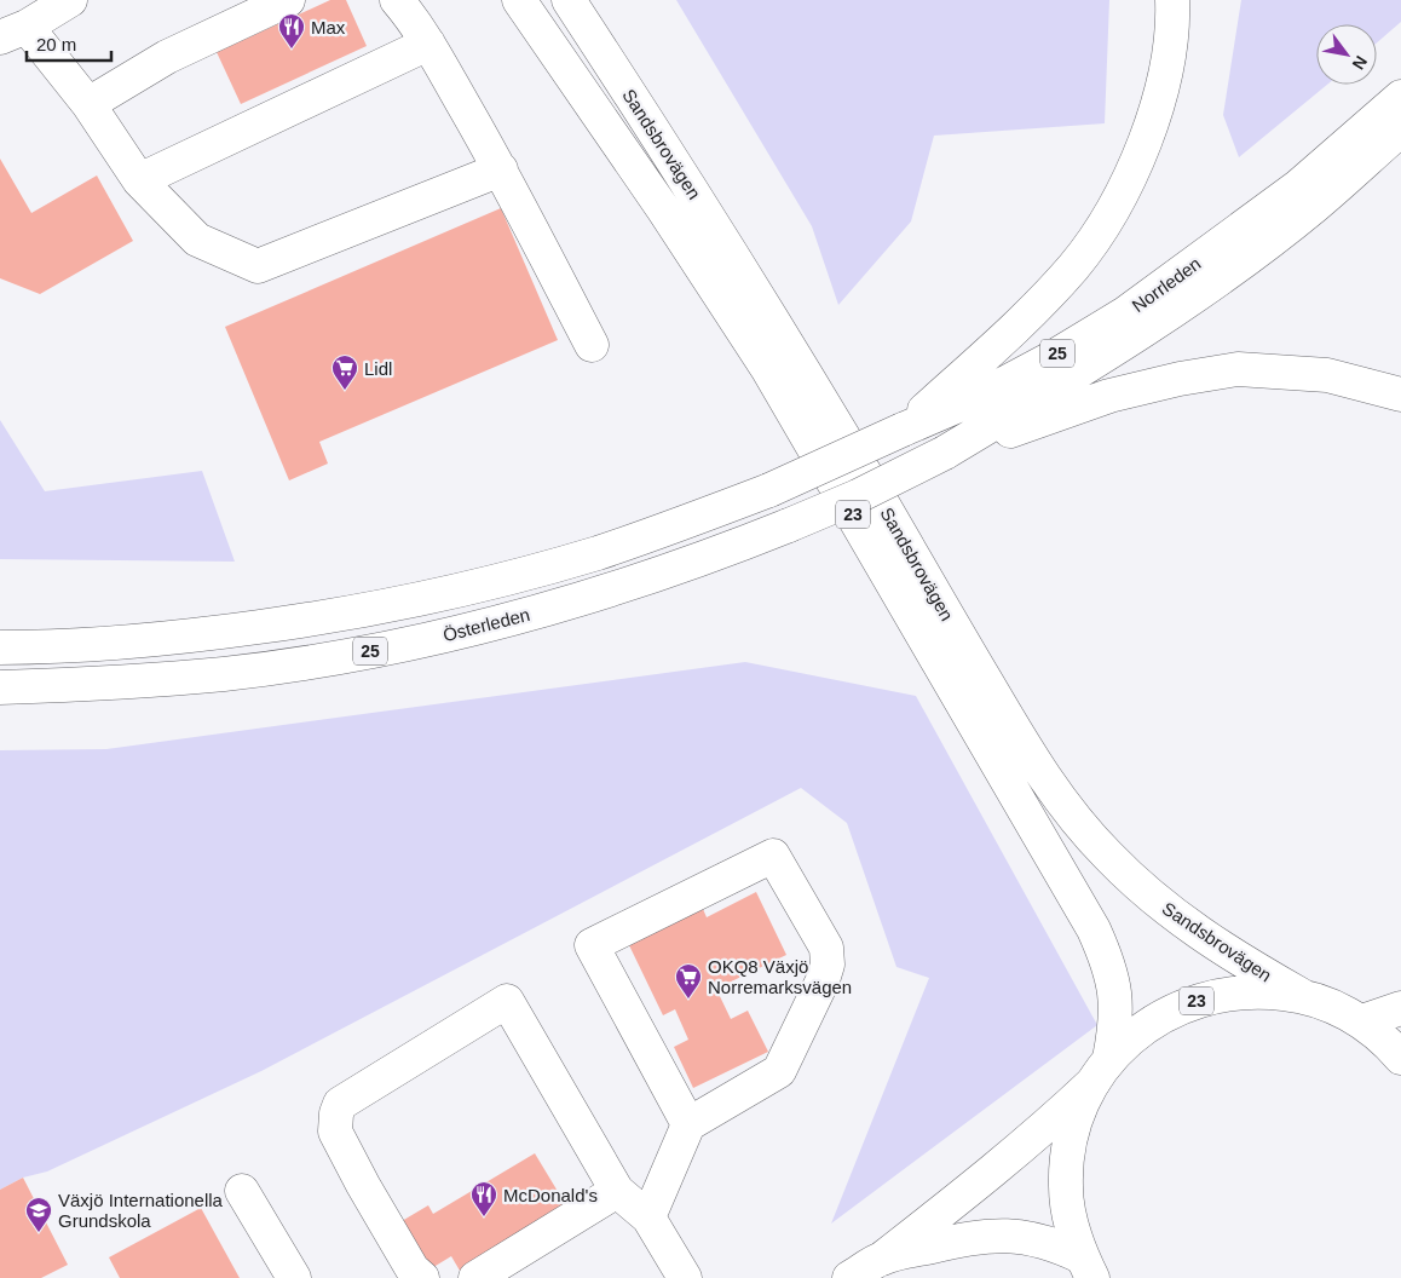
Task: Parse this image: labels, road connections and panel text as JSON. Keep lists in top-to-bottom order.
{
  "streets": {
    "main road": [
      "Sandsbrovägen",
      "Norrleden",
      "25",
      "23",
      "Österleden"
    ]
  },
  "crossings": [
    ["Sandsbrovägen", "23"],
    ["Norrleden", "25"],
    ["Norrleden", "Österleden"]
  ],
  "places": {
    "restaurant": ["Max", "McDonald's"],
    "supermarket": ["Lidl", "OKQ8 Växjö Norremarksvägen"],
    "school or university": ["Växjö Internationella Grundskola"]
  },
  "scale_bar": "20 m",
  "north": "bottom right"
}
